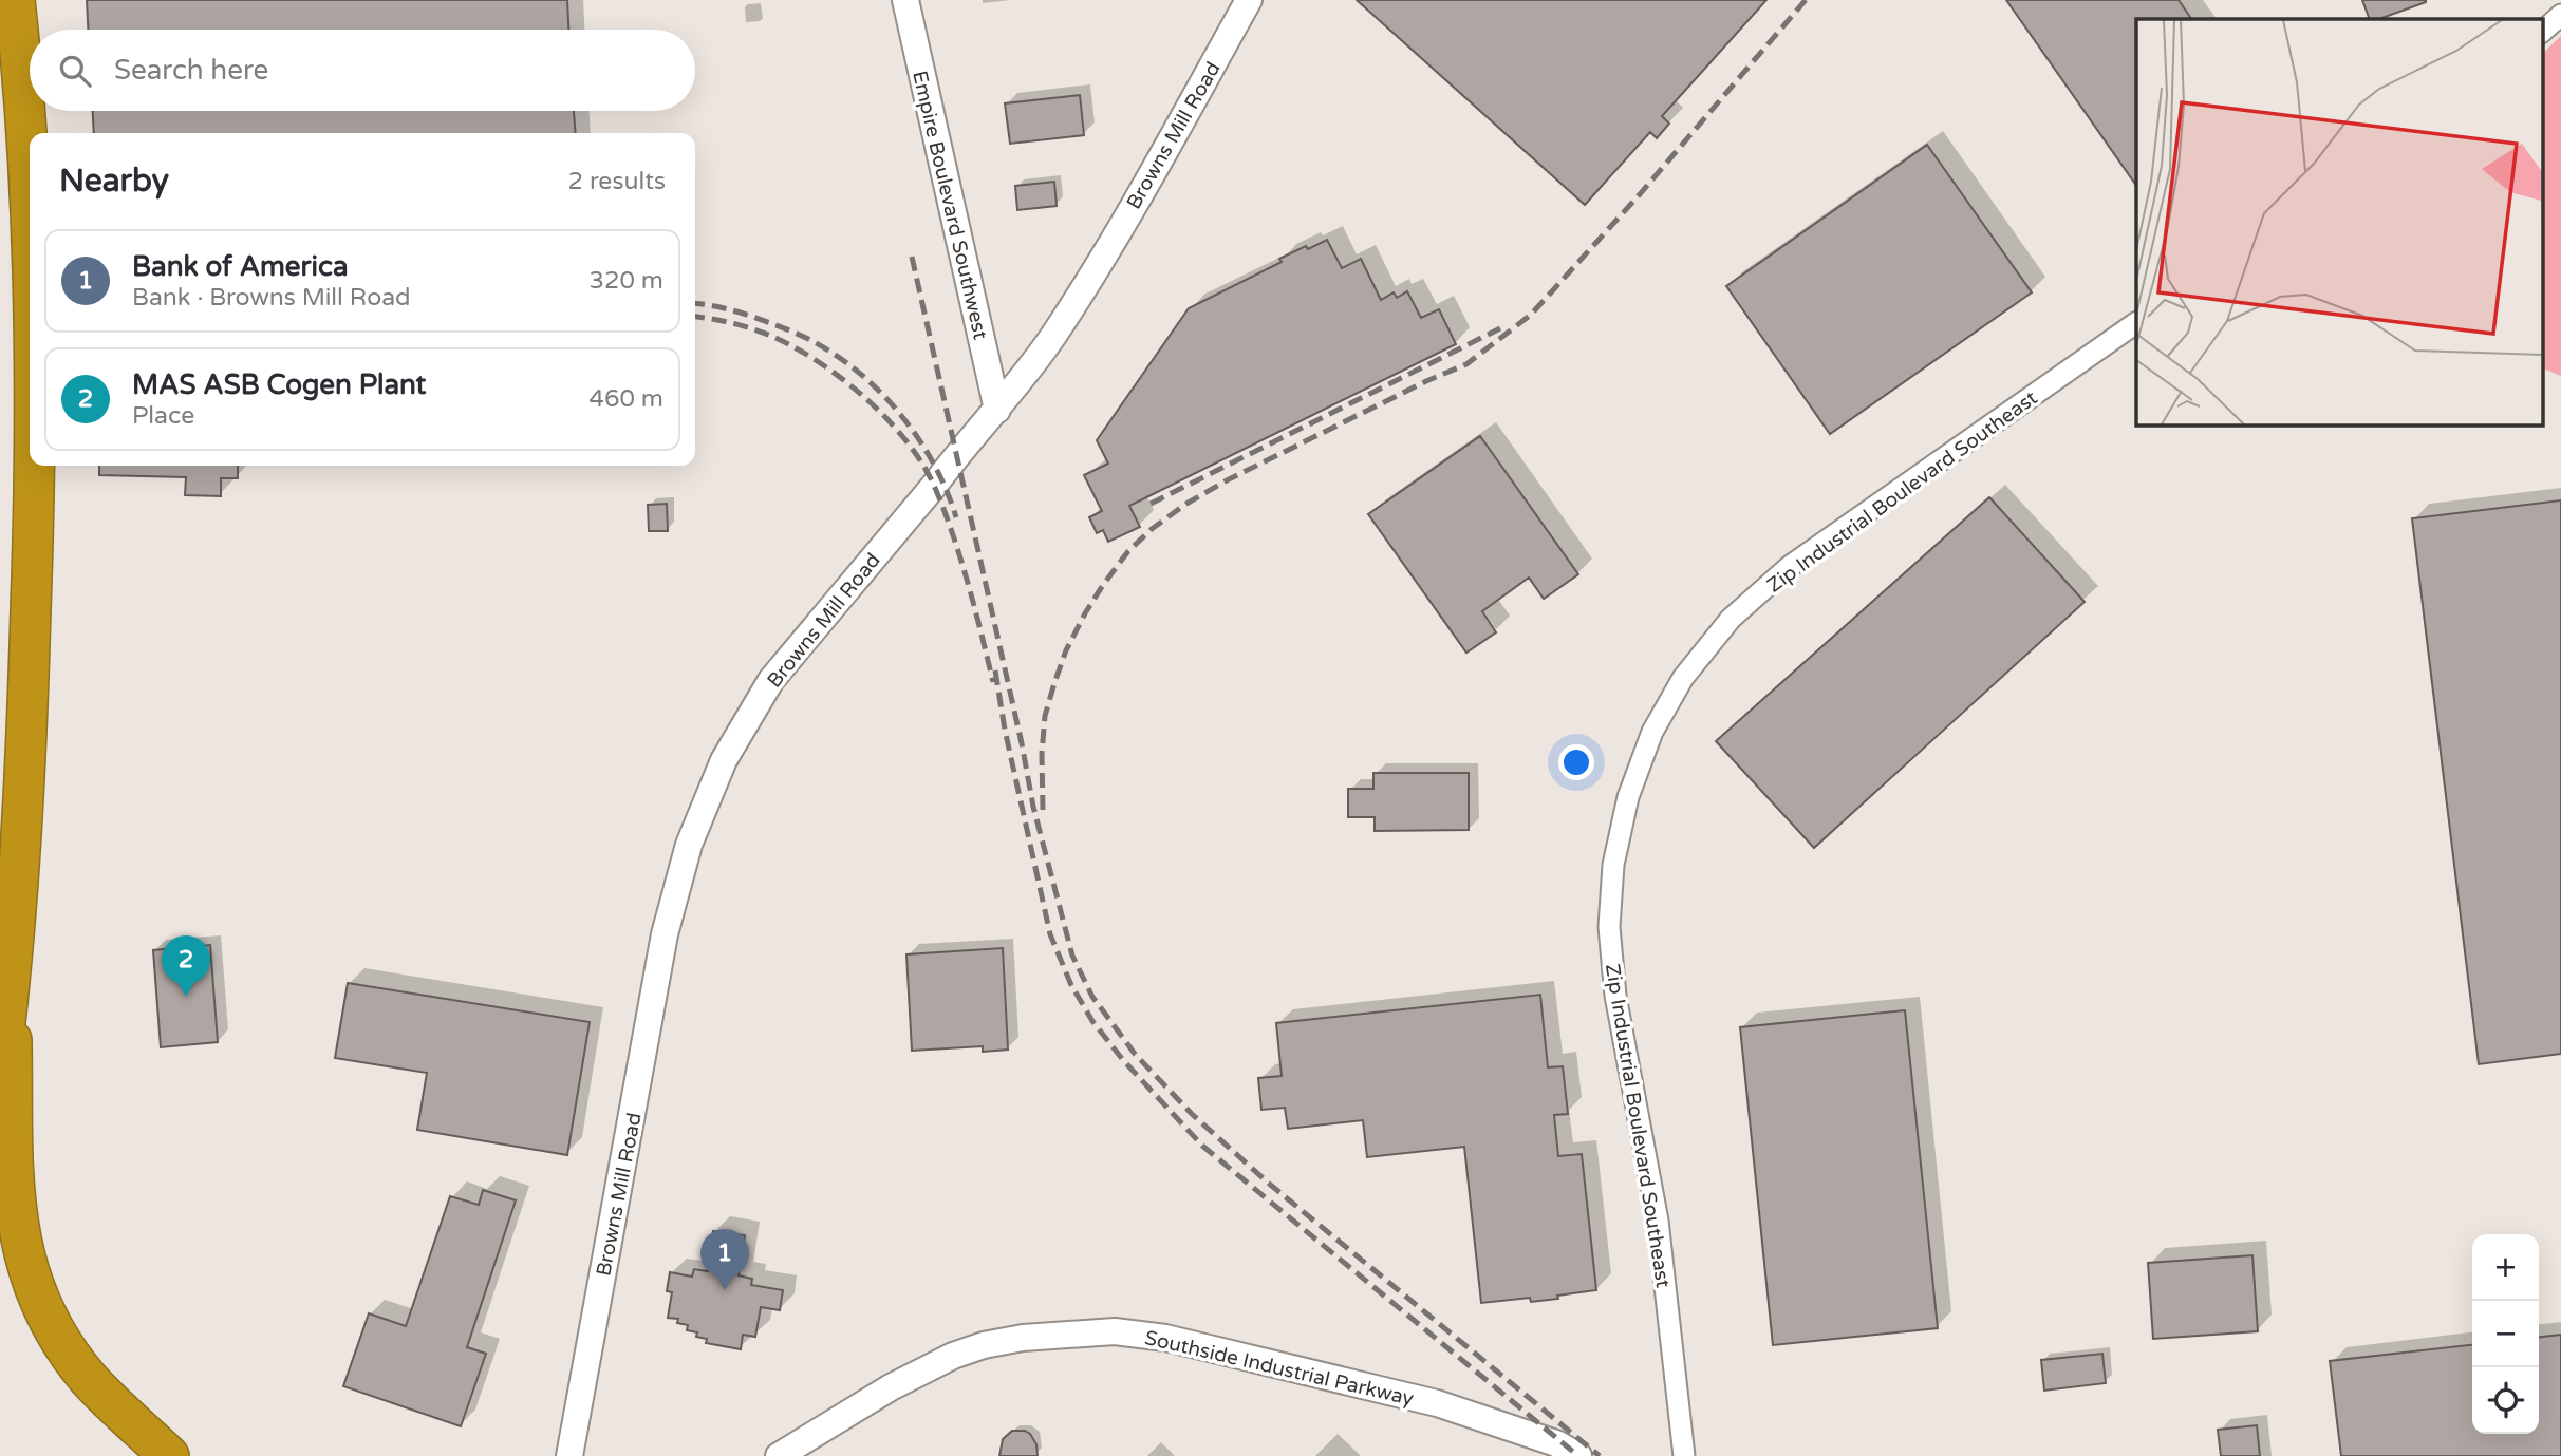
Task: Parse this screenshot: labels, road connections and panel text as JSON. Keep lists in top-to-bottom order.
{
  "streets": {
    "street": [
      "Browns Mill Road",
      "Empire Boulevard Southwest",
      "Zip Industrial Boulevard Southeast",
      "Southside Industrial Parkway"
    ]
  },
  "crossings": [
    ["Browns Mill Road", "Empire Boulevard Southwest"]
  ],
  "page": {
    "search": "Search here",
    "heading": ["Nearby", "2 results"],
    "list": [
      {
        "mark": "1",
        "name": "Bank of America",
        "note": "Bank · Browns Mill Road",
        "value": "320 m"
      },
      {
        "mark": "2",
        "name": "MAS ASB Cogen Plant",
        "note": "Place",
        "value": "460 m"
      }
    ],
    "pins": ["2", "1"],
    "map_buttons": ["+", "−"]
  }
}
